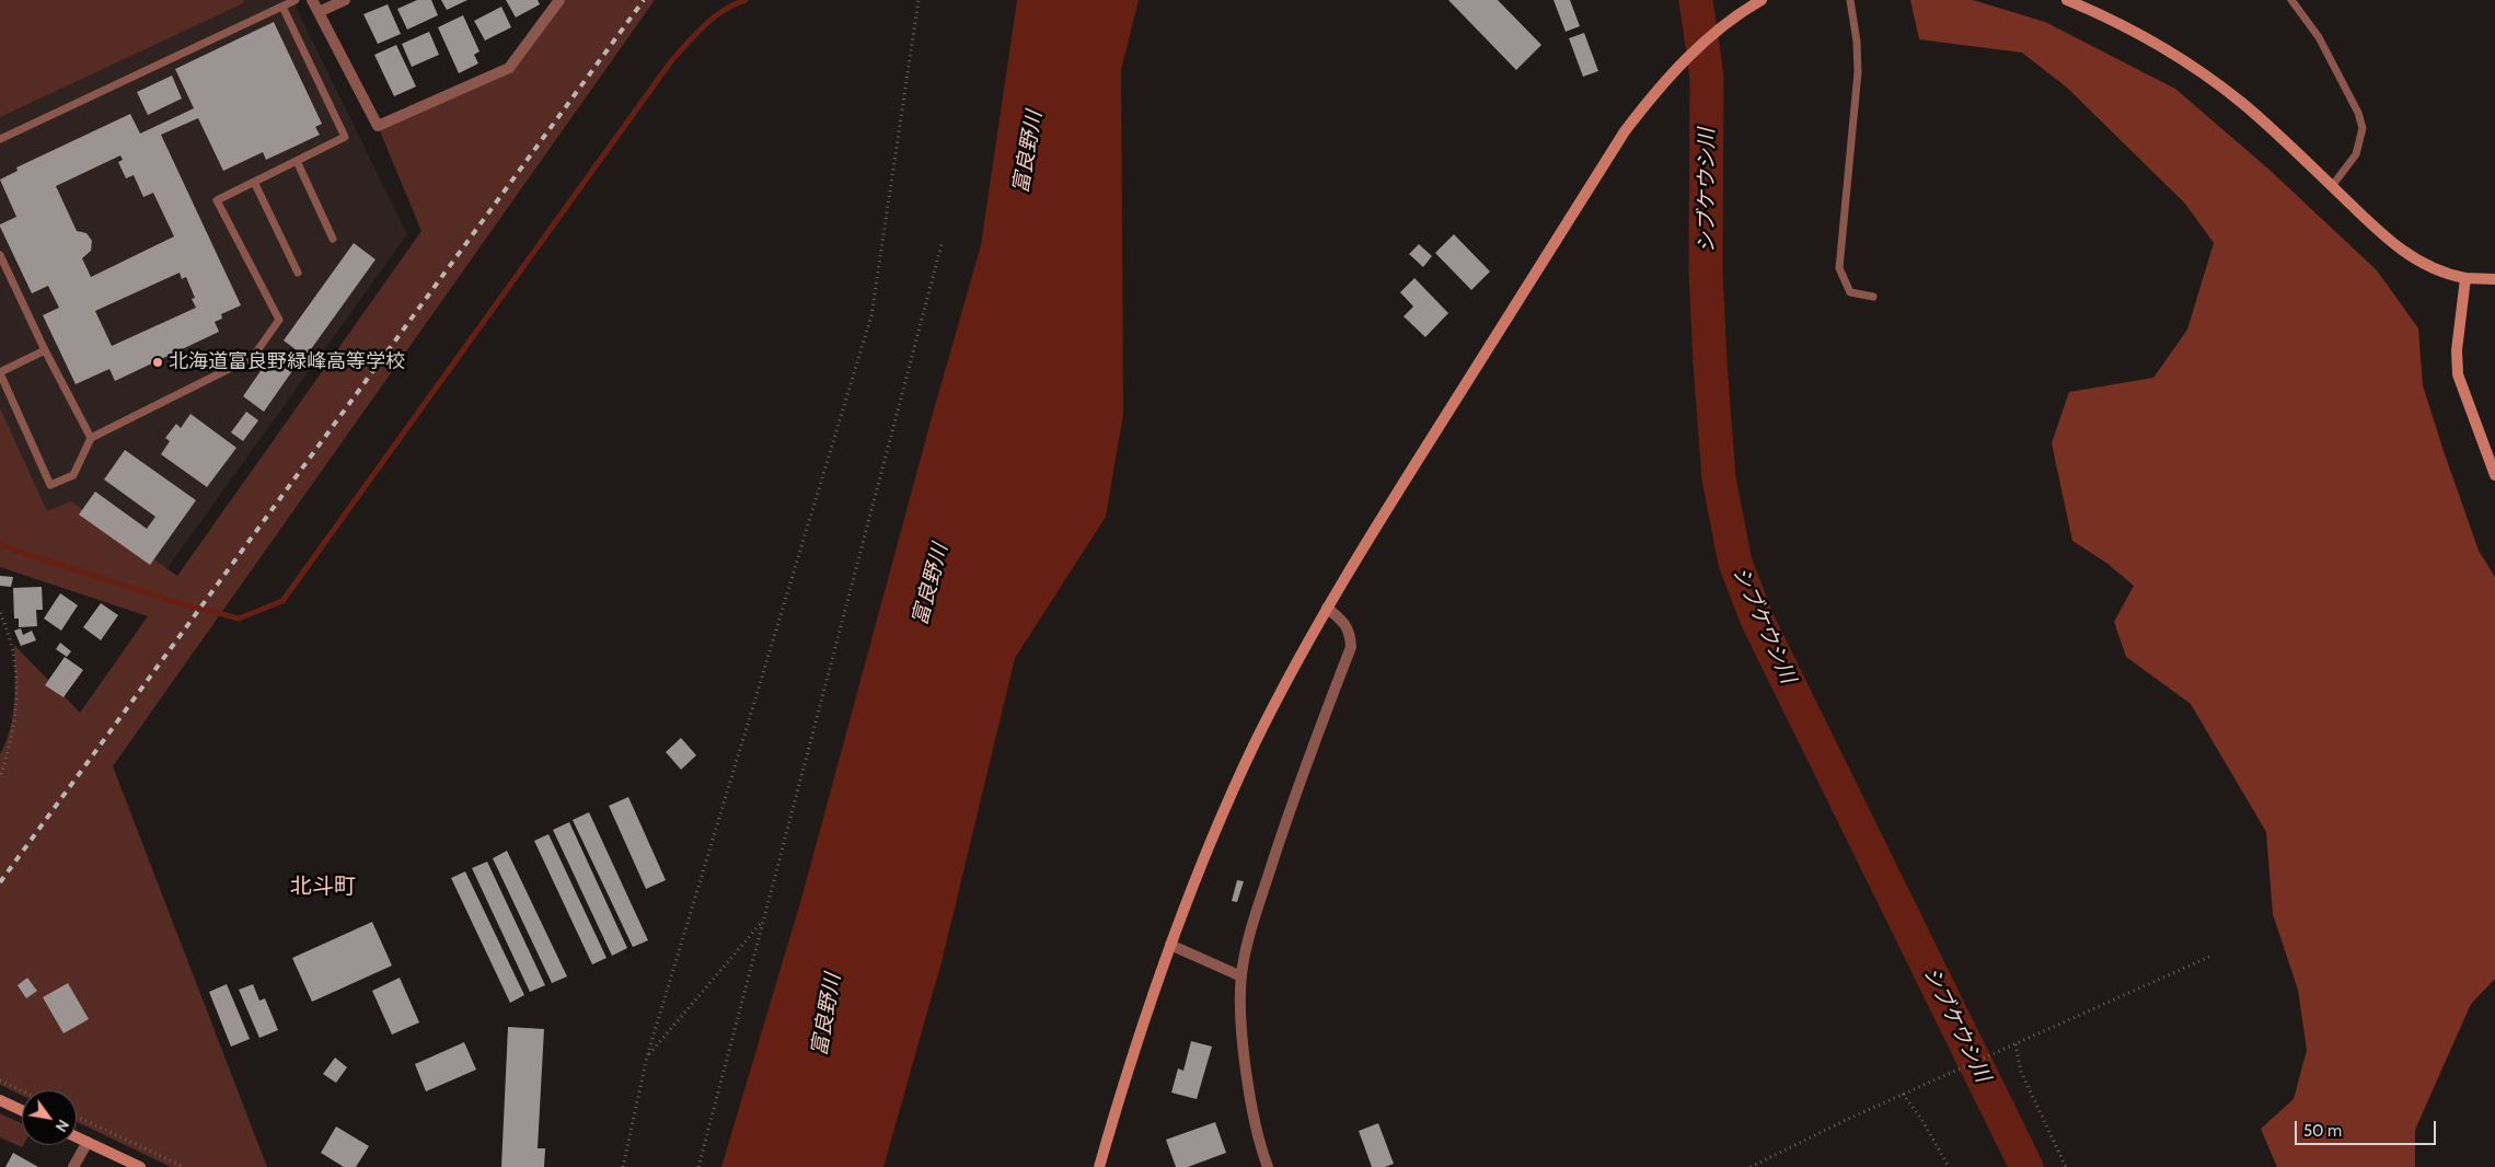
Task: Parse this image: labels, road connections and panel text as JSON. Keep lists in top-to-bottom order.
{
  "districts": ["北斗町"],
  "water": ["富良野川", "シブケウシ川"],
  "places": ["北海道富良野緑峰高等学校"],
  "scale_bar": "50 m",
  "north": "bottom right"
}
